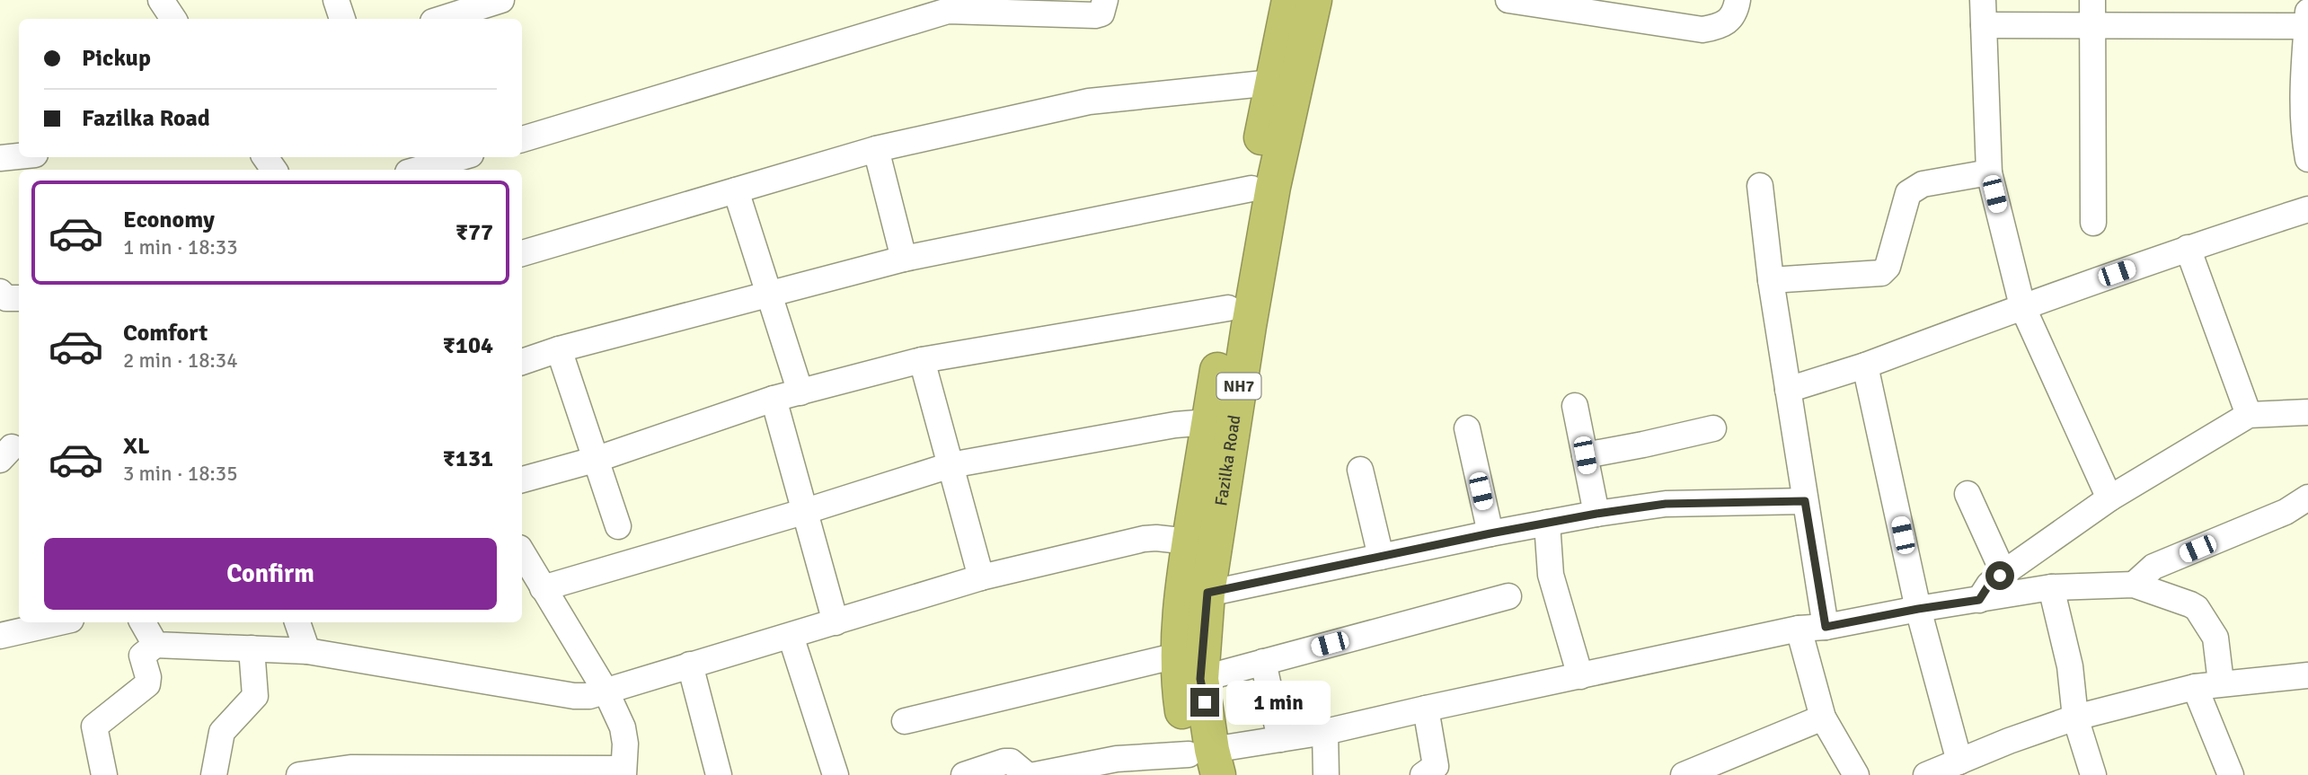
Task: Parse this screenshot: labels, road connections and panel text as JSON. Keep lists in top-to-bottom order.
{
  "streets": {
    "highway": ["NH7", "Fazilka Road"]
  },
  "page": {
    "banner": ["Pickup", "Fazilka Road"],
    "list": [
      {
        "name": "Economy",
        "note": "1 min · 18:33",
        "value": "₹77"
      },
      {
        "name": "Comfort",
        "note": "2 min · 18:34",
        "value": "₹104"
      },
      {
        "name": "XL",
        "note": "3 min · 18:35",
        "value": "₹131"
      }
    ],
    "buttons": "Confirm",
    "bubble": "1 min"
  }
}
